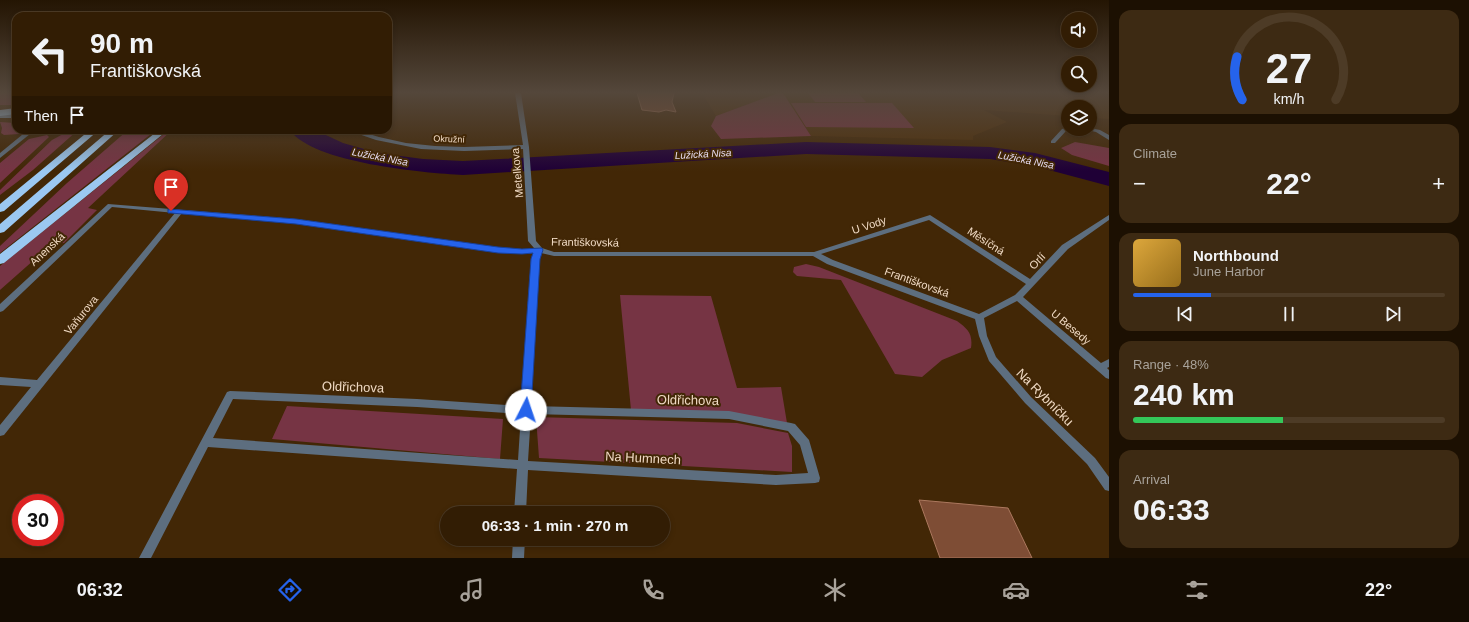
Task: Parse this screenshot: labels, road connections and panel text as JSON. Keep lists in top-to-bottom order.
{
  "streets": {
    "street": [
      "Okružní",
      "Metelkova",
      "U Vody",
      "Měsíčná",
      "Františkovská",
      "Anenská",
      "Orlí",
      "Vaňurova",
      "U Besedy",
      "Oldřichova",
      "Na Rybníčku",
      "Na Humnech"
    ]
  },
  "crossings": [
    ["Okružní", "Metelkova"],
    ["Metelkova", "Františkovská"],
    ["U Vody", "Měsíčná"],
    ["U Vody", "Františkovská"],
    ["Měsíčná", "Orlí"],
    ["Františkovská", "Anenská"],
    ["Františkovská", "Orlí"],
    ["Františkovská", "Vaňurova"],
    ["Františkovská", "Na Rybníčku"],
    ["Orlí", "U Besedy"],
    ["Orlí", "Na Rybníčku"],
    ["Oldřichova", "Na Humnech"]
  ],
  "water": ["Lužická Nisa"],
  "page": {
    "turn": ["90 m", "Františkovská"],
    "then": "Then",
    "tile": [
      "Climate",
      ["Range · 48%", "240 km"],
      ["Arrival", "06:33"]
    ],
    "heat": ["−", "22°", "+"],
    "song": ["Northbound", "June Harbor"],
    "limit": "30",
    "trip": "06:33 · 1 min · 270 m",
    "tabs": ["06:32", "22°"],
    "gauge": ["27", "km/h"]
  }
}
